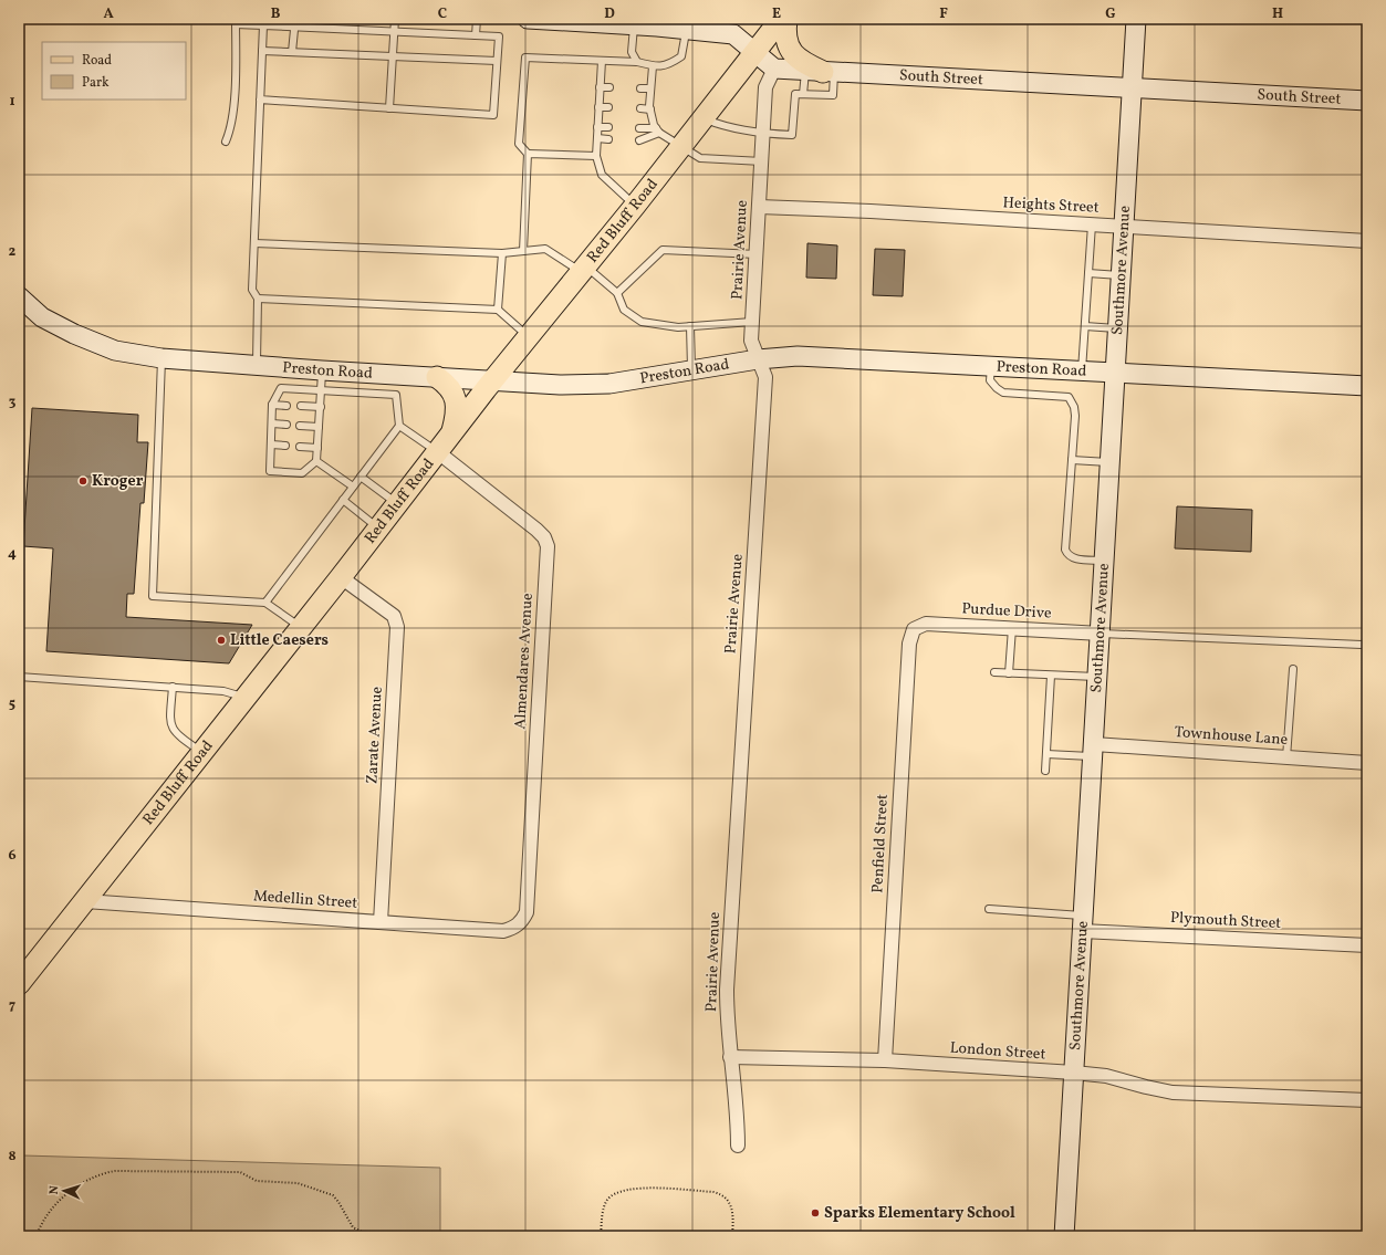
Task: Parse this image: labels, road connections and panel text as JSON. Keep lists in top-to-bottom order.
{
  "streets": {
    "main road": [
      "South Street",
      "Red Bluff Road",
      "Southmore Avenue",
      "Preston Road"
    ],
    "street": [
      "Heights Street",
      "Prairie Avenue",
      "Purdue Drive",
      "Almendares Avenue",
      "Zarate Avenue",
      "Townhouse Lane",
      "Penfield Street",
      "Medellin Street",
      "Plymouth Street",
      "London Street"
    ]
  },
  "crossings": [
    ["South Street", "Prairie Avenue"],
    ["South Street", "Southmore Avenue"],
    ["Heights Street", "Prairie Avenue"],
    ["Heights Street", "Southmore Avenue"],
    ["Red Bluff Road", "Preston Road"],
    ["Red Bluff Road", "Almendares Avenue"],
    ["Red Bluff Road", "Zarate Avenue"],
    ["Red Bluff Road", "Medellin Street"],
    ["Prairie Avenue", "Preston Road"],
    ["Prairie Avenue", "London Street"],
    ["Southmore Avenue", "Preston Road"],
    ["Southmore Avenue", "Purdue Drive"],
    ["Southmore Avenue", "Townhouse Lane"],
    ["Southmore Avenue", "Plymouth Street"],
    ["Southmore Avenue", "London Street"],
    ["Purdue Drive", "Penfield Street"],
    ["Almendares Avenue", "Medellin Street"],
    ["Zarate Avenue", "Medellin Street"],
    ["Penfield Street", "London Street"]
  ],
  "places": ["Kroger", "Little Caesers", "Sparks Elementary School"],
  "legend": ["Road", "Park"],
  "north": "left",
  "grid": {
    "columns": [
      "A",
      "B",
      "C",
      "D",
      "E",
      "F",
      "G",
      "H"
    ],
    "rows": [
      "1",
      "2",
      "3",
      "4",
      "5",
      "6",
      "7",
      "8"
    ]
  }
}
